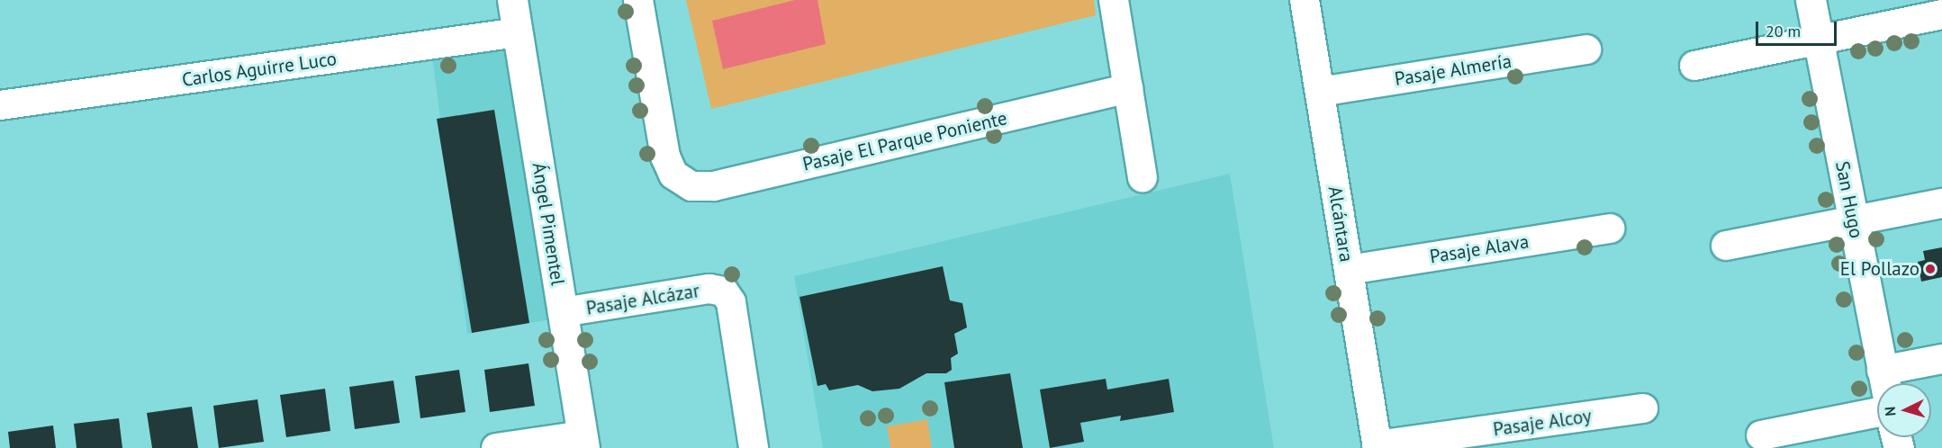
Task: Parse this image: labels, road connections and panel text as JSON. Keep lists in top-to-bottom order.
{
  "streets": {
    "street": [
      "Carlos Aguirre Luco",
      "Pasaje Almería",
      "Pasaje El Parque Poniente",
      "San Hugo",
      "Ángel Pimentel",
      "Alcántara",
      "Pasaje Alava",
      "Pasaje Alcázar",
      "Pasaje Alcoy"
    ]
  },
  "crossings": [
    ["Carlos Aguirre Luco", "Ángel Pimentel"],
    ["Pasaje Almería", "Alcántara"],
    ["Ángel Pimentel", "Pasaje Alcázar"],
    ["Alcántara", "Pasaje Alava"],
    ["Alcántara", "Pasaje Alcoy"]
  ],
  "places": ["El Pollazo"],
  "scale_bar": "20 m",
  "north": "left"
}
